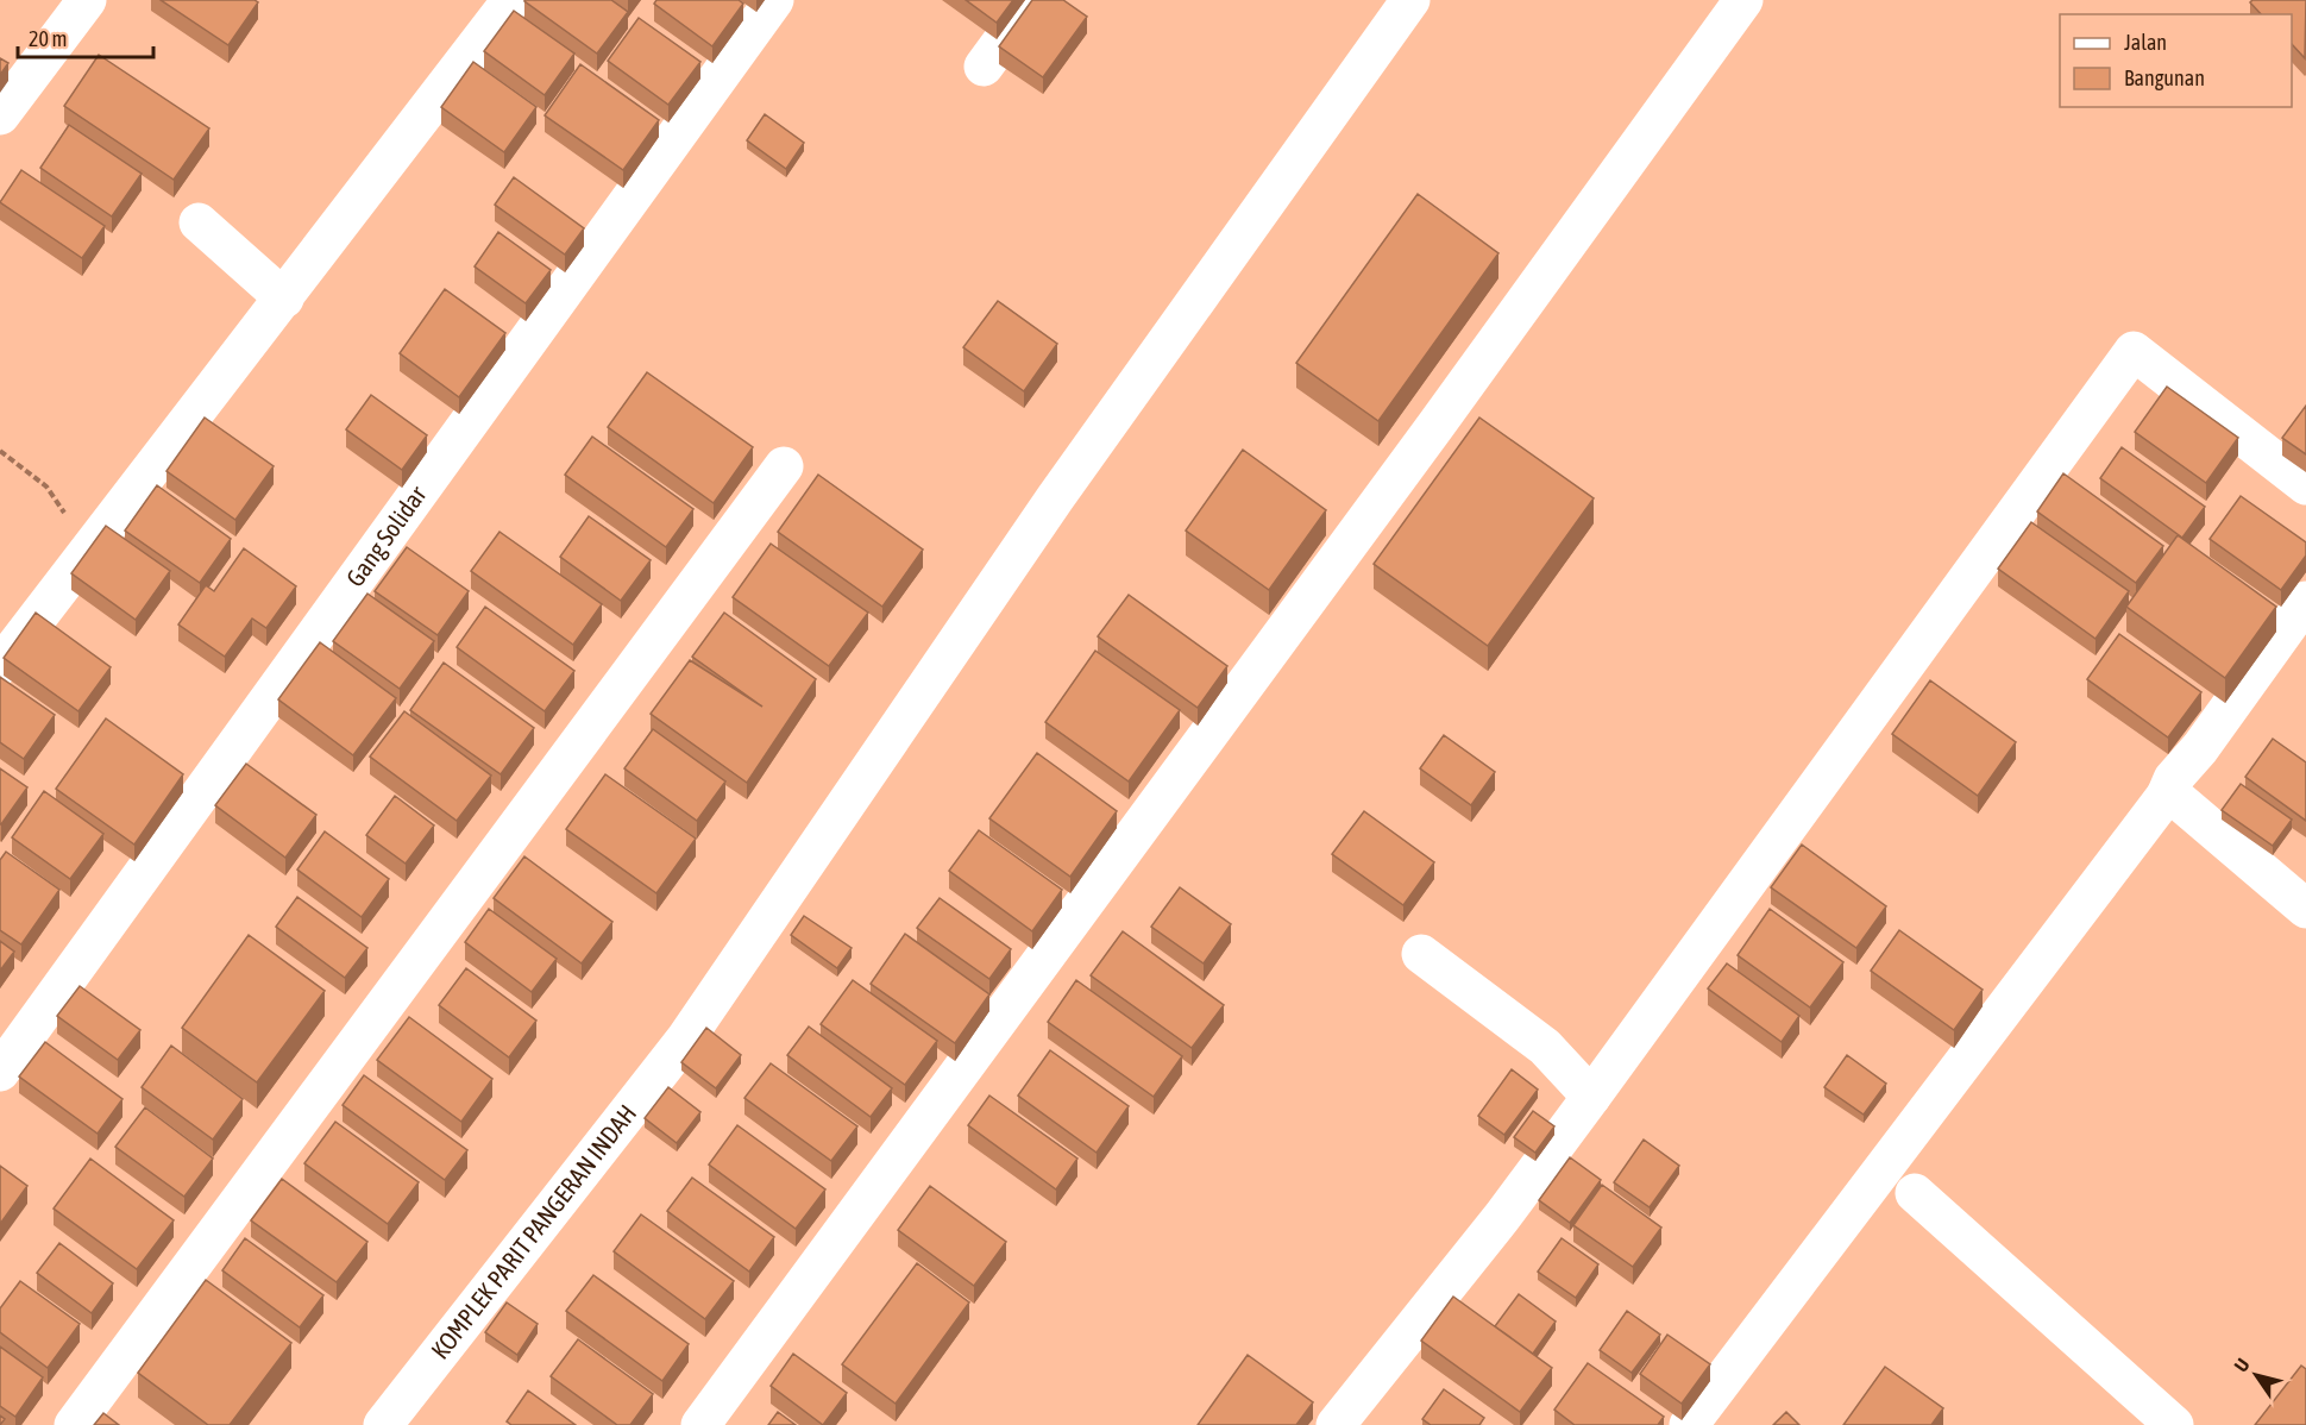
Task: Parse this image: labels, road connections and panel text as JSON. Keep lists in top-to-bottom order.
{
  "streets": {
    "street": ["Gang Solidar", "KOMPLEK PARIT PANGERAN INDAH"]
  },
  "legend": ["Jalan", "Bangunan"],
  "scale_bar": "20 m",
  "north": "top left"
}
